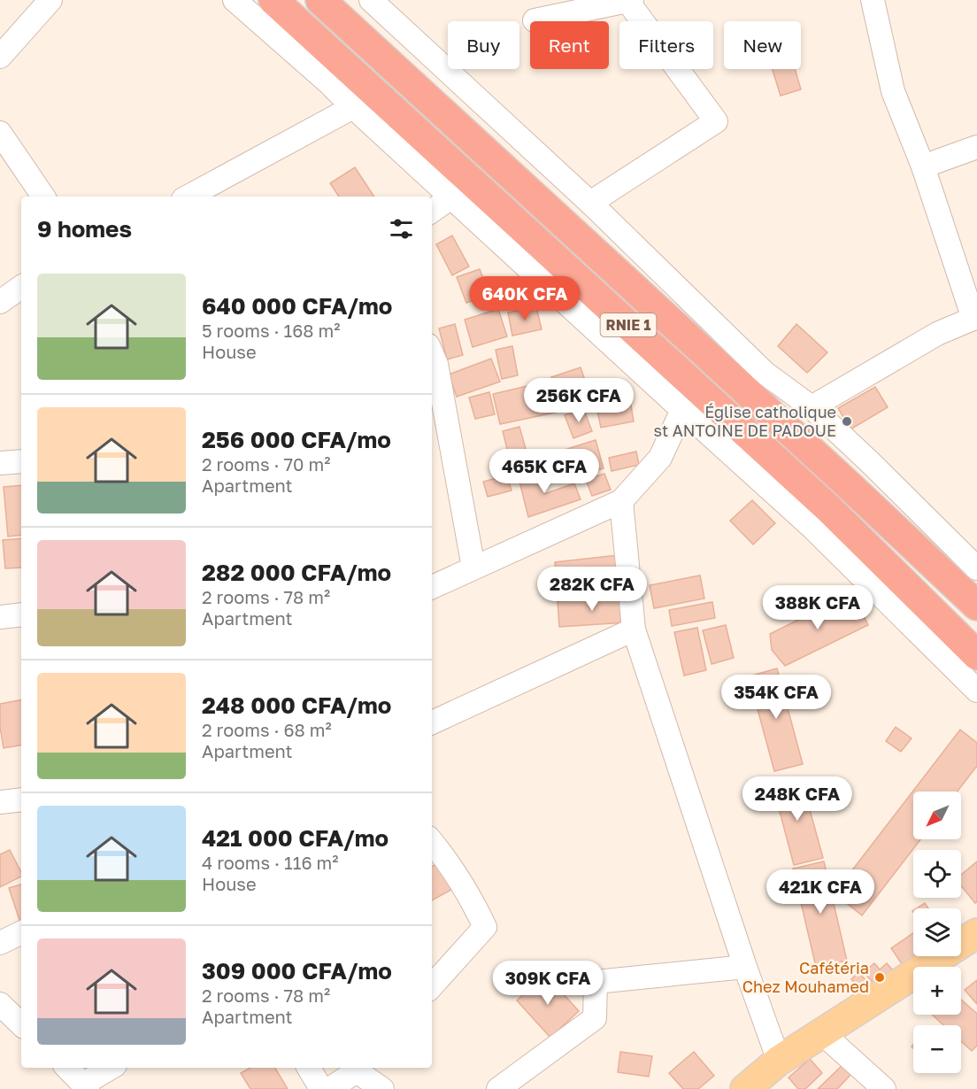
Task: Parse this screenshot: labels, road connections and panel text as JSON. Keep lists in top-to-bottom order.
{
  "streets": {
    "highway": ["RNIE 1"]
  },
  "places": ["Église catholique st ANTOINE DE PADOUE", "Cafétéria Chez Mouhamed"],
  "north": "bottom left",
  "page": {
    "chip": [
      "Buy",
      "Rent",
      "Filters",
      "New"
    ],
    "heading": "9 homes",
    "list": [
      {
        "name": "640 000 CFA/mo",
        "note": "5 rooms · 168 m² · House"
      },
      {
        "name": "256 000 CFA/mo",
        "note": "2 rooms · 70 m² · Apartment"
      },
      {
        "name": "282 000 CFA/mo",
        "note": "2 rooms · 78 m² · Apartment"
      },
      {
        "name": "248 000 CFA/mo",
        "note": "2 rooms · 68 m² · Apartment"
      },
      {
        "name": "421 000 CFA/mo",
        "note": "4 rooms · 116 m² · House"
      },
      {
        "name": "309 000 CFA/mo",
        "note": "2 rooms · 78 m² · Apartment"
      }
    ],
    "price": [
      "640K CFA",
      "256K CFA",
      "465K CFA",
      "282K CFA",
      "388K CFA",
      "354K CFA",
      "248K CFA",
      "421K CFA",
      "309K CFA"
    ],
    "map_buttons": ["+", "−"]
  }
}
